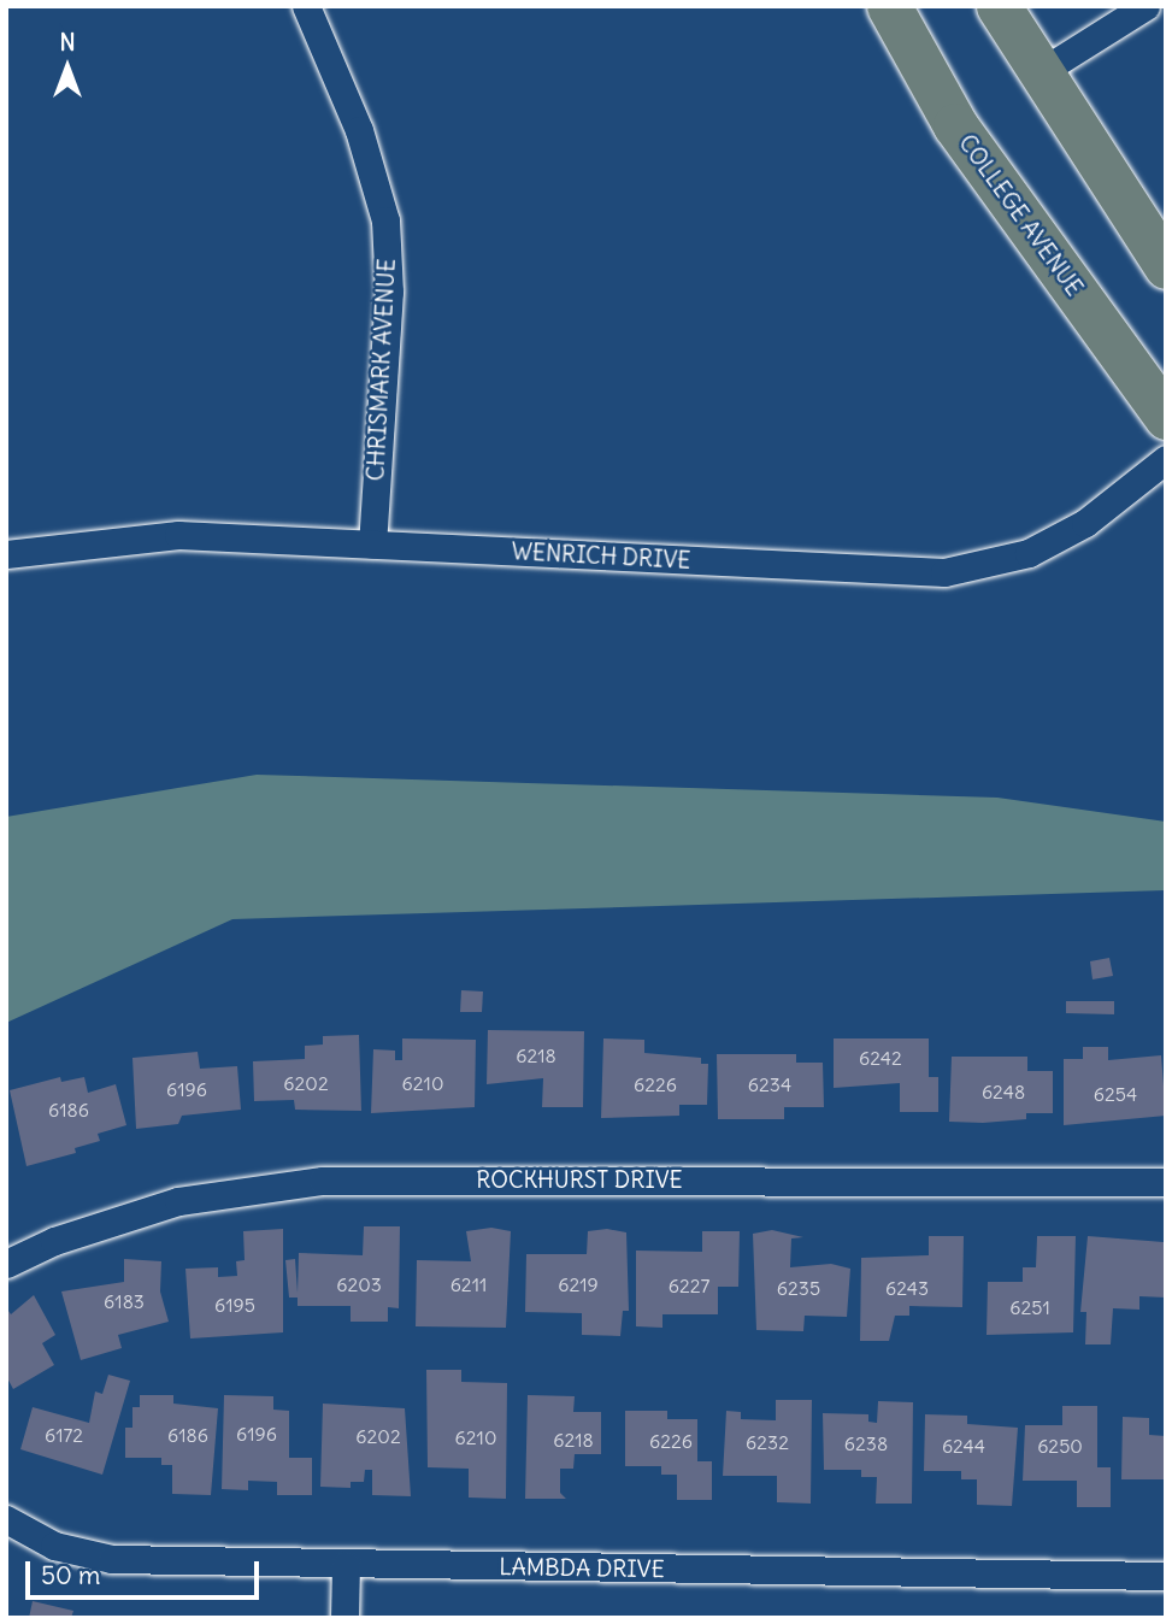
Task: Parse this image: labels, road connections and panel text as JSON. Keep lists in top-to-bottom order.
{
  "streets": {
    "main road": ["COLLEGE AVENUE"],
    "street": [
      "CHRISMARK AVENUE",
      "WENRICH DRIVE",
      "ROCKHURST DRIVE",
      "LAMBDA DRIVE"
    ]
  },
  "crossings": [
    ["CHRISMARK AVENUE", "WENRICH DRIVE"]
  ],
  "house_numbers": [
    "6218",
    "6242",
    "6202",
    "6210",
    "6226",
    "6234",
    "6196",
    "6248",
    "6254",
    "6186",
    "6203",
    "6211",
    "6219",
    "6227",
    "6235",
    "6243",
    "6183",
    "6195",
    "6251",
    "6196",
    "6172",
    "6186",
    "6202",
    "6210",
    "6218",
    "6226",
    "6232",
    "6238",
    "6244",
    "6250"
  ],
  "scale_bar": "50 m",
  "north": "top"
}
